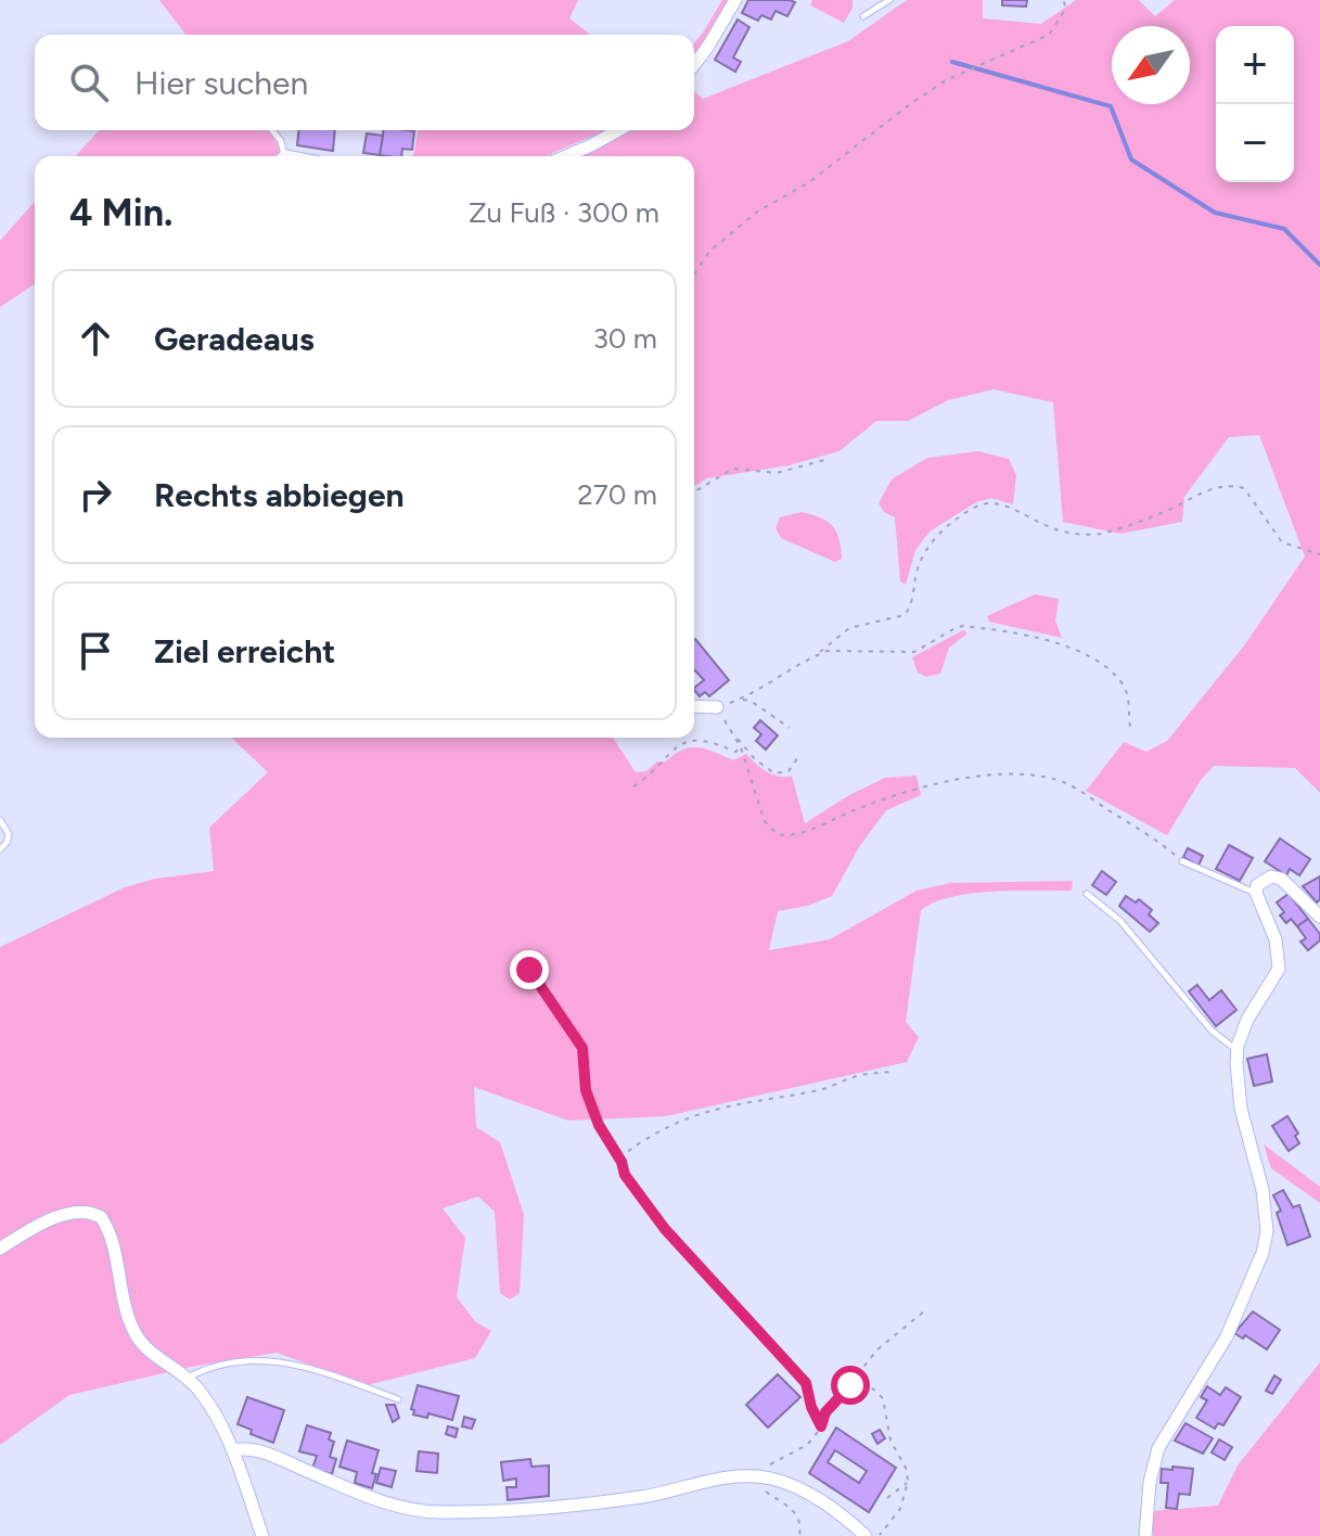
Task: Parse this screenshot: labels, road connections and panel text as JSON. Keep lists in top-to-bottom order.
{
  "north": "bottom left",
  "page": {
    "map_buttons": ["+", "−"],
    "search": "Hier suchen",
    "heading": ["4 Min.", "Zu Fuß · 300 m"],
    "list": [
      ["Geradeaus", "30 m"],
      ["Rechts abbiegen", "270 m"],
      "Ziel erreicht"
    ]
  }
}
